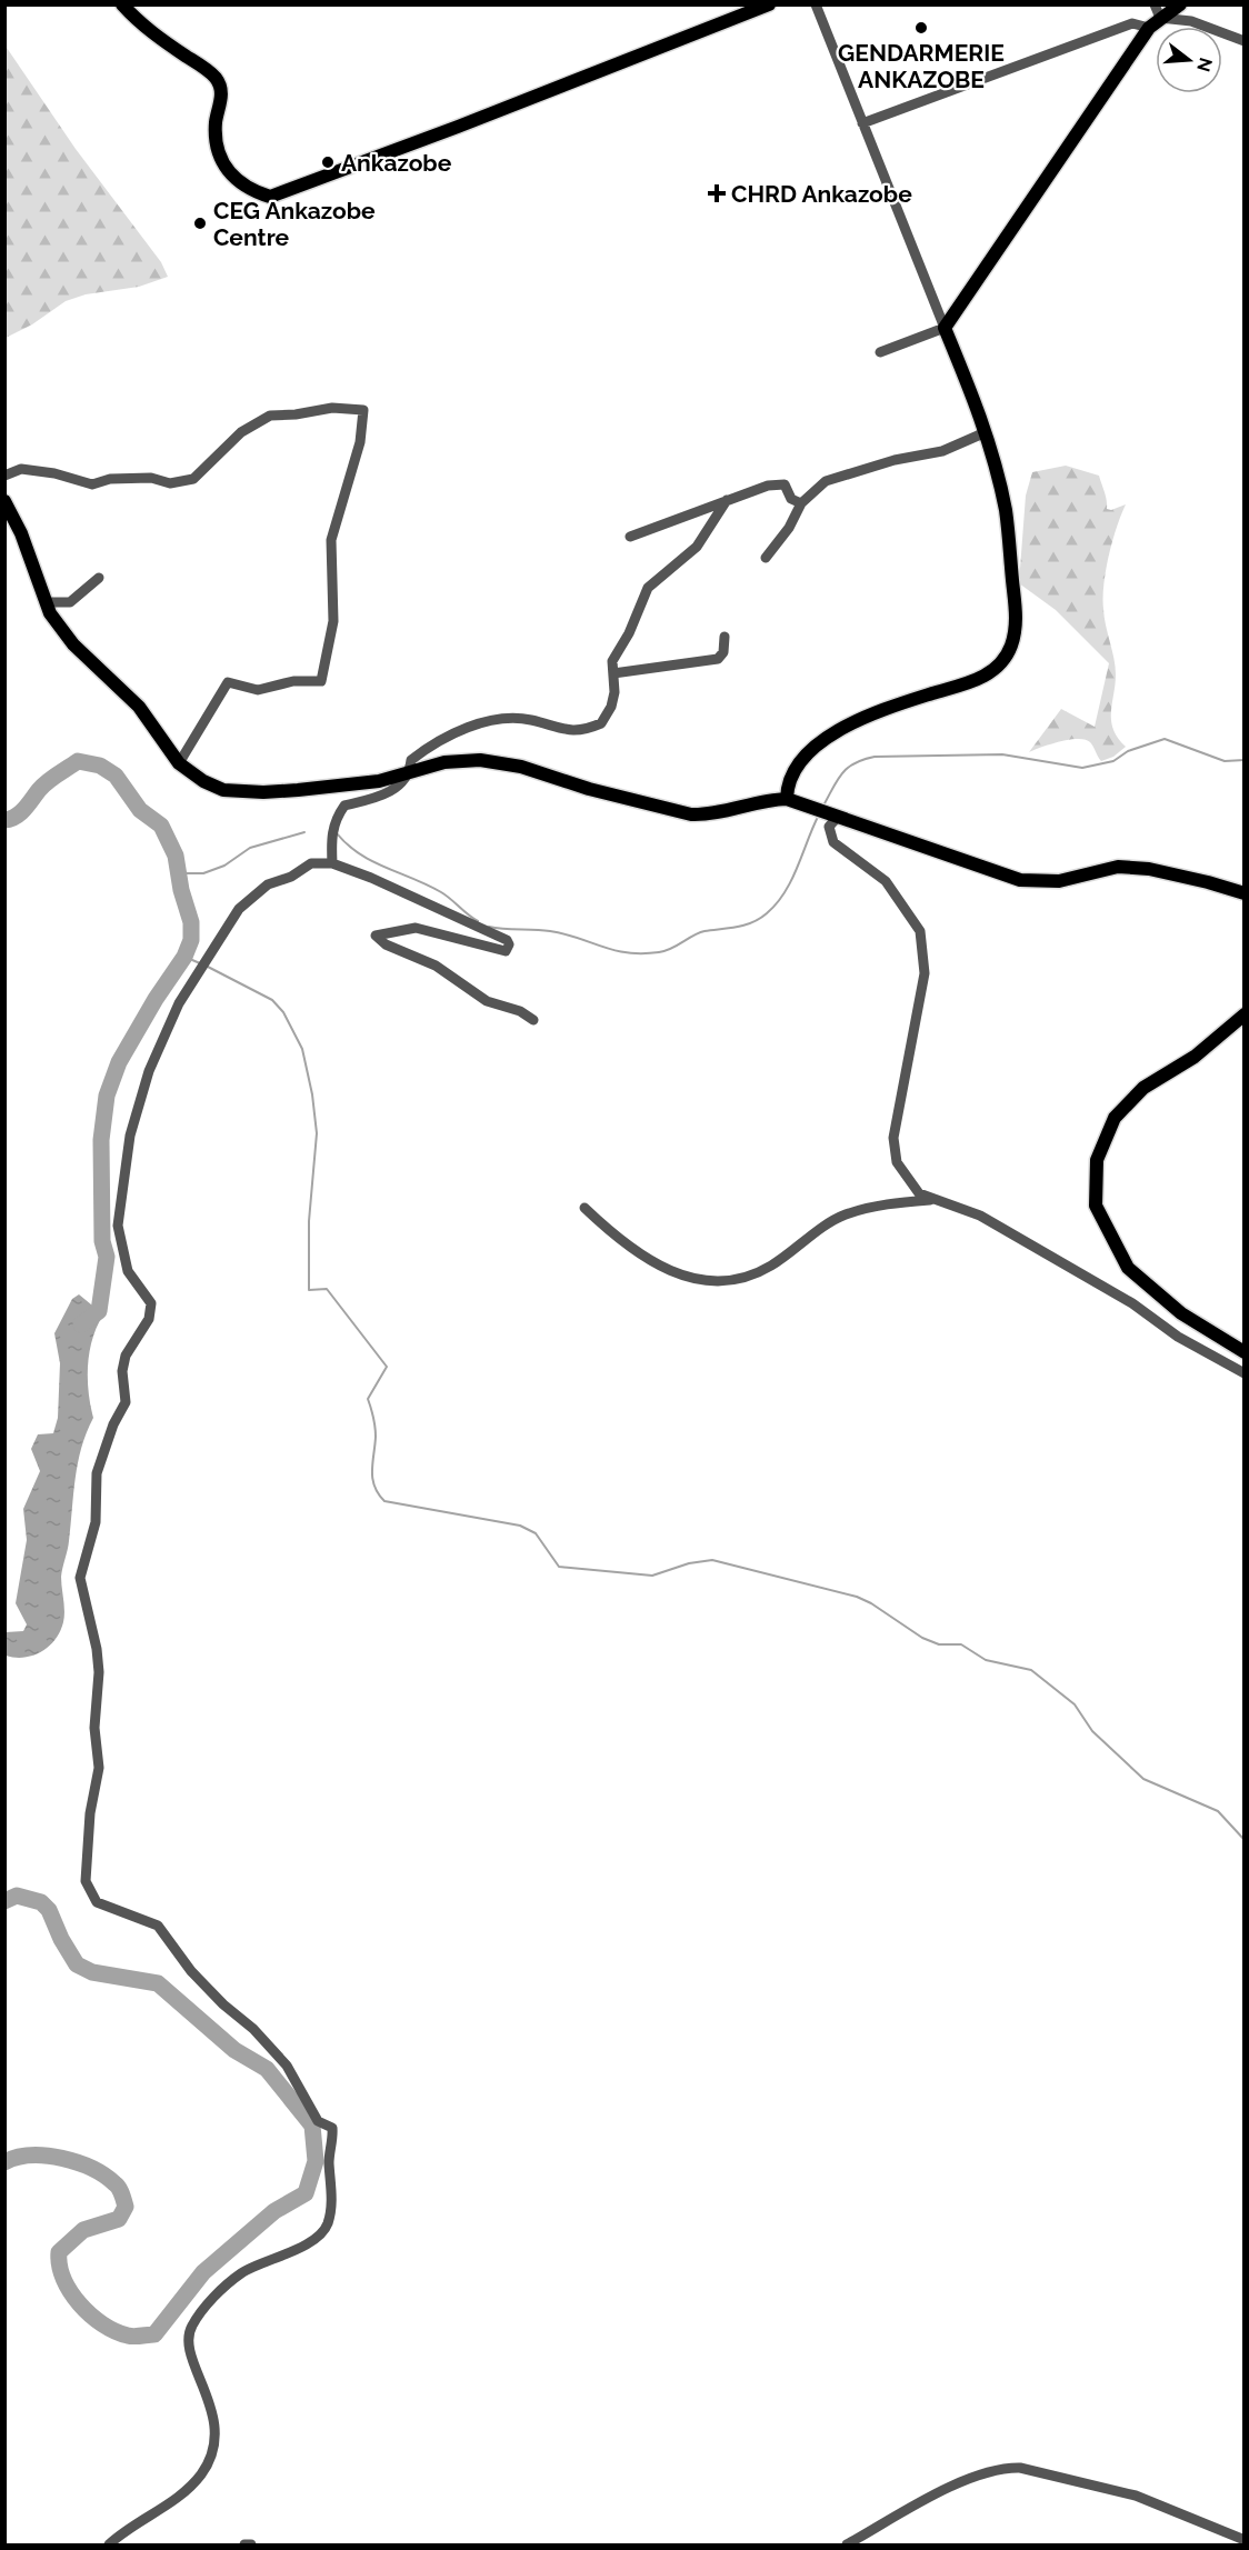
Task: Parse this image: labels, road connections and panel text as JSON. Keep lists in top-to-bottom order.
{
  "places": {
    "other": ["GENDARMERIE ANKAZOBE", "Ankazobe", "CEG Ankazobe Centre"],
    "health": ["CHRD Ankazobe"]
  },
  "north": "right"
}
